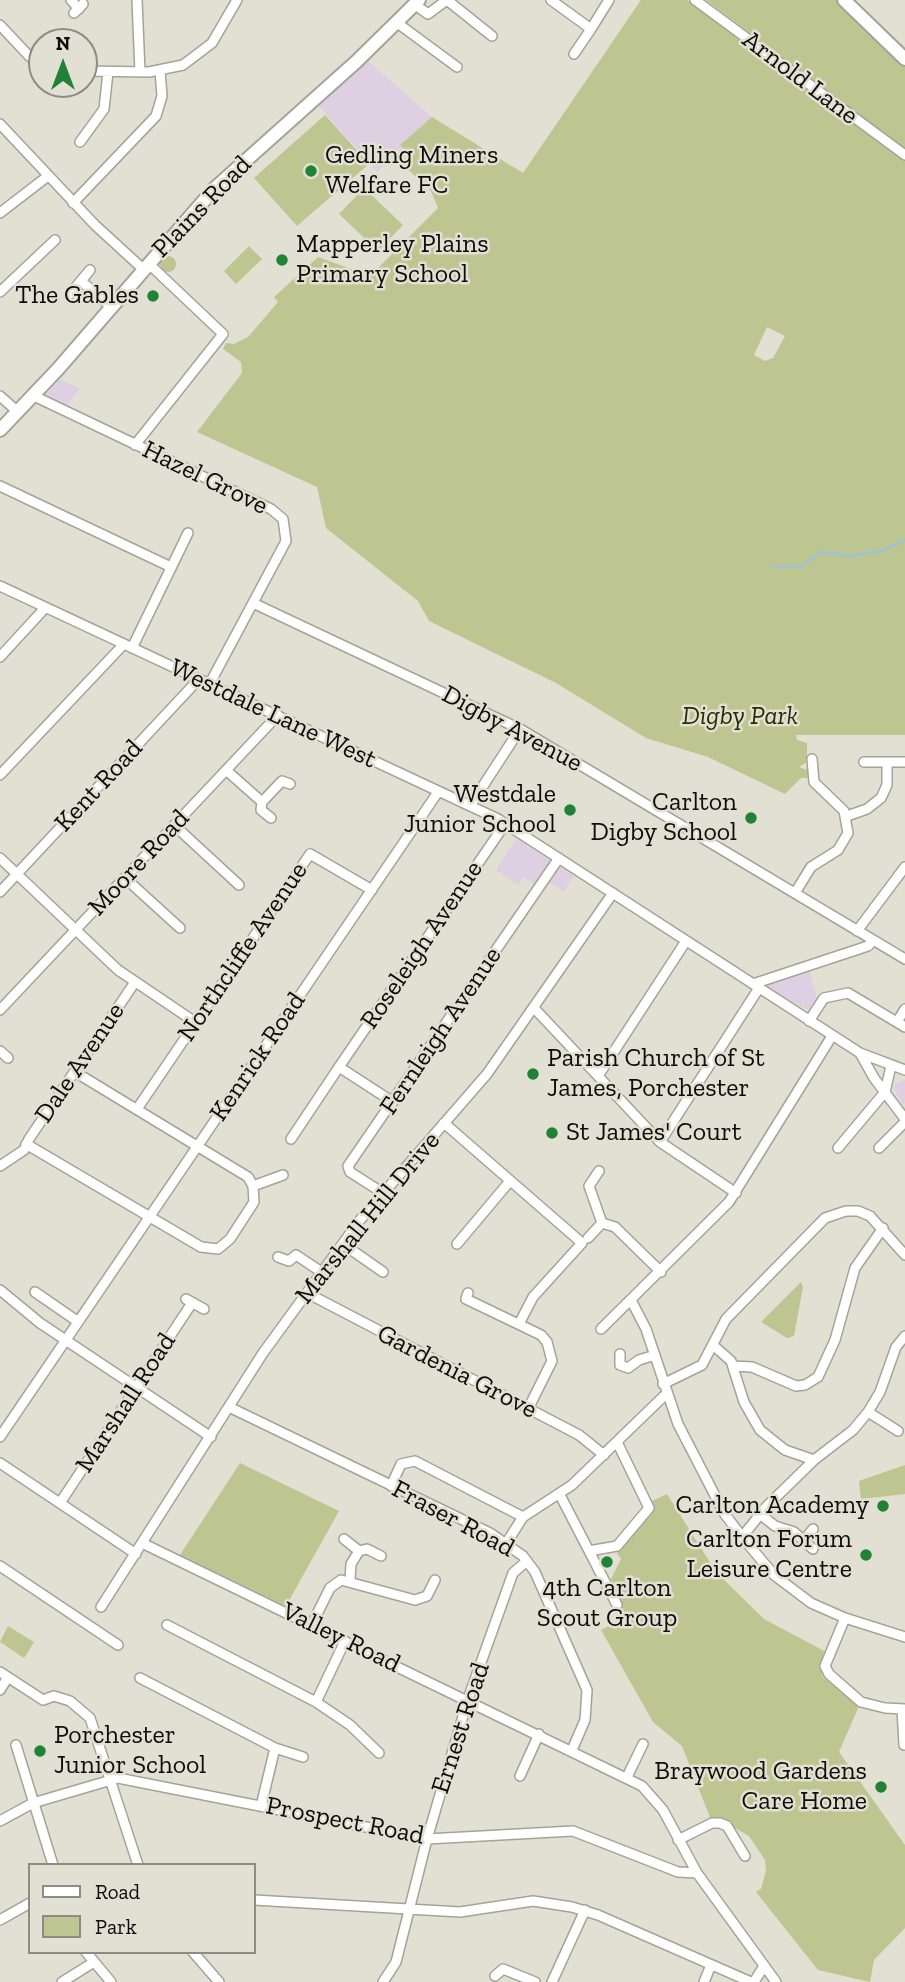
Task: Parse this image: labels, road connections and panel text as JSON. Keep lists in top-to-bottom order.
{
  "streets": {
    "main road": ["Plains Road"],
    "street": [
      "Arnold Lane",
      "Hazel Grove",
      "Westdale Lane West",
      "Digby Avenue",
      "Kent Road",
      "Moore Road",
      "Roseleigh Avenue",
      "Northcliffe Avenue",
      "Fernleigh Avenue",
      "Kenrick Road",
      "Dale Avenue",
      "Marshall Hill Drive",
      "Gardenia Grove",
      "Marshall Road",
      "Fraser Road",
      "Valley Road",
      "Ernest Road",
      "Prospect Road"
    ]
  },
  "crossings": [
    ["Plains Road", "Hazel Grove"],
    ["Hazel Grove", "Westdale Lane West"],
    ["Hazel Grove", "Digby Avenue"],
    ["Westdale Lane West", "Kent Road"],
    ["Westdale Lane West", "Moore Road"],
    ["Westdale Lane West", "Roseleigh Avenue"],
    ["Westdale Lane West", "Fernleigh Avenue"],
    ["Westdale Lane West", "Kenrick Road"],
    ["Westdale Lane West", "Marshall Hill Drive"],
    ["Northcliffe Avenue", "Kenrick Road"],
    ["Fernleigh Avenue", "Marshall Hill Drive"],
    ["Marshall Hill Drive", "Gardenia Grove"],
    ["Marshall Hill Drive", "Fraser Road"],
    ["Marshall Hill Drive", "Valley Road"],
    ["Fraser Road", "Valley Road"],
    ["Fraser Road", "Ernest Road"],
    ["Valley Road", "Ernest Road"],
    ["Valley Road", "Prospect Road"],
    ["Ernest Road", "Prospect Road"]
  ],
  "parks": ["Digby Park"],
  "places": [
    "Gedling Miners Welfare FC",
    "Mapperley Plains Primary School",
    "The Gables",
    "Westdale Junior School",
    "Carlton Digby School",
    "Parish Church of St James, Porchester",
    "St James' Court",
    "Carlton Academy",
    "Carlton Forum Leisure Centre",
    "4th Carlton Scout Group",
    "Porchester Junior School",
    "Braywood Gardens Care Home"
  ],
  "legend": ["Road", "Park"],
  "north": "top"
}
